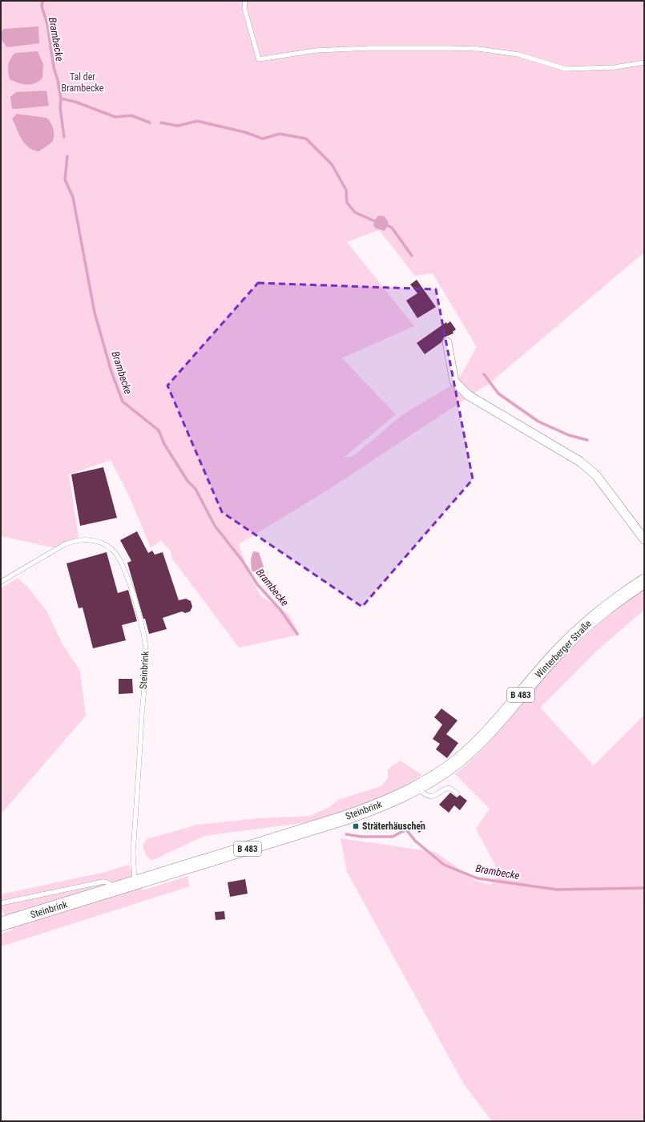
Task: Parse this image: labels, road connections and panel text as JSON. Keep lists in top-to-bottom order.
{
  "streets": {
    "main road": ["Winterberger Straße", "Steinbrink", "B 483"]
  },
  "crossings": [
    ["Winterberger Straße", "Steinbrink"]
  ],
  "water": ["Brambecke"],
  "parks": ["Tal der Brambecke"],
  "places": {
    "transit": ["Sträterhäuschen"]
  }
}
